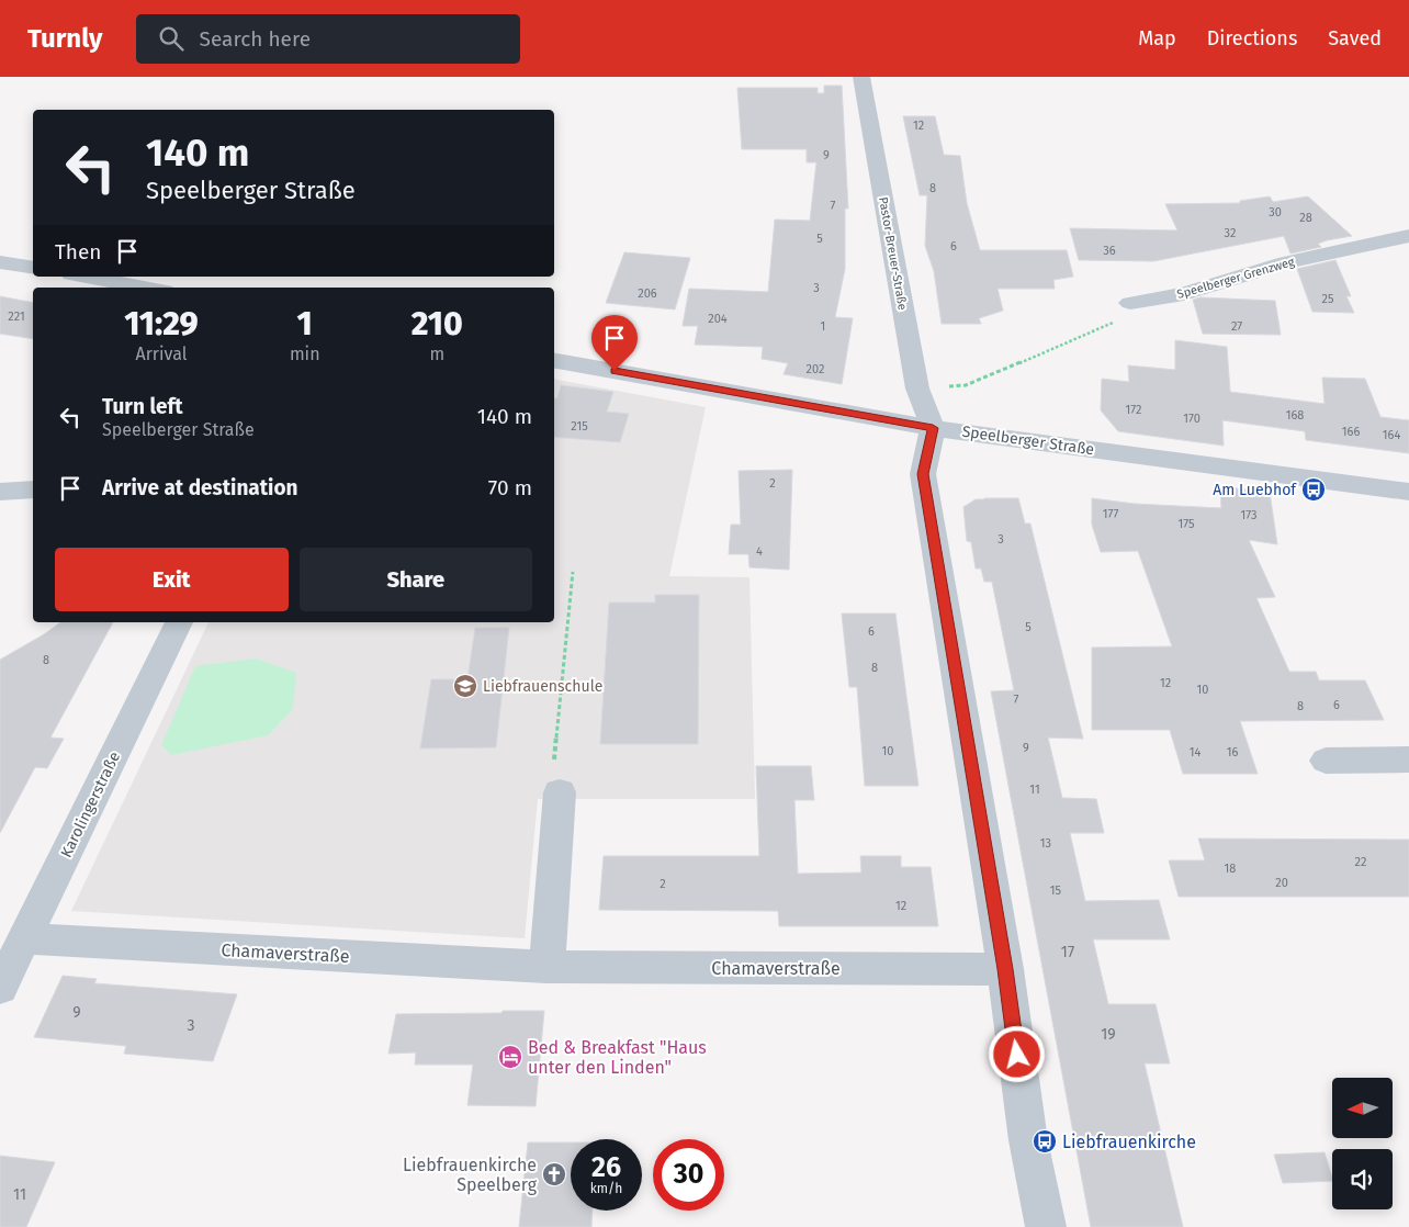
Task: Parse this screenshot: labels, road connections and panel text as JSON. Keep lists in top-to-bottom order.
{
  "streets": {
    "street": [
      "Pastor-Breuer-Straße",
      "Speelberger Grenzweg",
      "Speelberger Straße",
      "Karolingerstraße",
      "Chamaverstraße"
    ]
  },
  "crossings": [
    ["Pastor-Breuer-Straße", "Speelberger Straße"],
    ["Karolingerstraße", "Chamaverstraße"]
  ],
  "places": {
    "bus stop": ["Am Luebhof", "Liebfrauenkirche"],
    "school or university": ["Liebfrauenschule"],
    "hotel": ["Bed & Breakfast \"Haus unter den Linden\""],
    "church": ["Liebfrauenkirche Speelberg"]
  },
  "house_numbers": [
    "12",
    "9",
    "8",
    "7",
    "30",
    "28",
    "32",
    "5",
    "6",
    "36",
    "3",
    "206",
    "25",
    "221",
    "204",
    "1",
    "27",
    "202",
    "172",
    "168",
    "170",
    "215",
    "166",
    "164",
    "2",
    "177",
    "173",
    "175",
    "3",
    "4",
    "5",
    "6",
    "8",
    "8",
    "12",
    "10",
    "7",
    "6",
    "8",
    "9",
    "10",
    "14",
    "16",
    "11",
    "13",
    "22",
    "18",
    "20",
    "2",
    "15",
    "12",
    "17",
    "9",
    "3",
    "19",
    "11"
  ],
  "north": "left",
  "page": {
    "header": "Turnly",
    "search": "Search here",
    "nav": ["Map", "Directions", "Saved"],
    "turn": ["140 m", "Speelberger Straße"],
    "then": "Then",
    "eta": [
      "11:29",
      "Arrival",
      "1",
      "min",
      "210",
      "m"
    ],
    "list": [
      {
        "name": "Turn left",
        "note": "Speelberger Straße",
        "value": "140 m"
      },
      {
        "name": "Arrive at destination",
        "value": "70 m"
      }
    ],
    "buttons": ["Exit", "Share"],
    "speed": "26 km/h",
    "limit": "30"
  }
}
